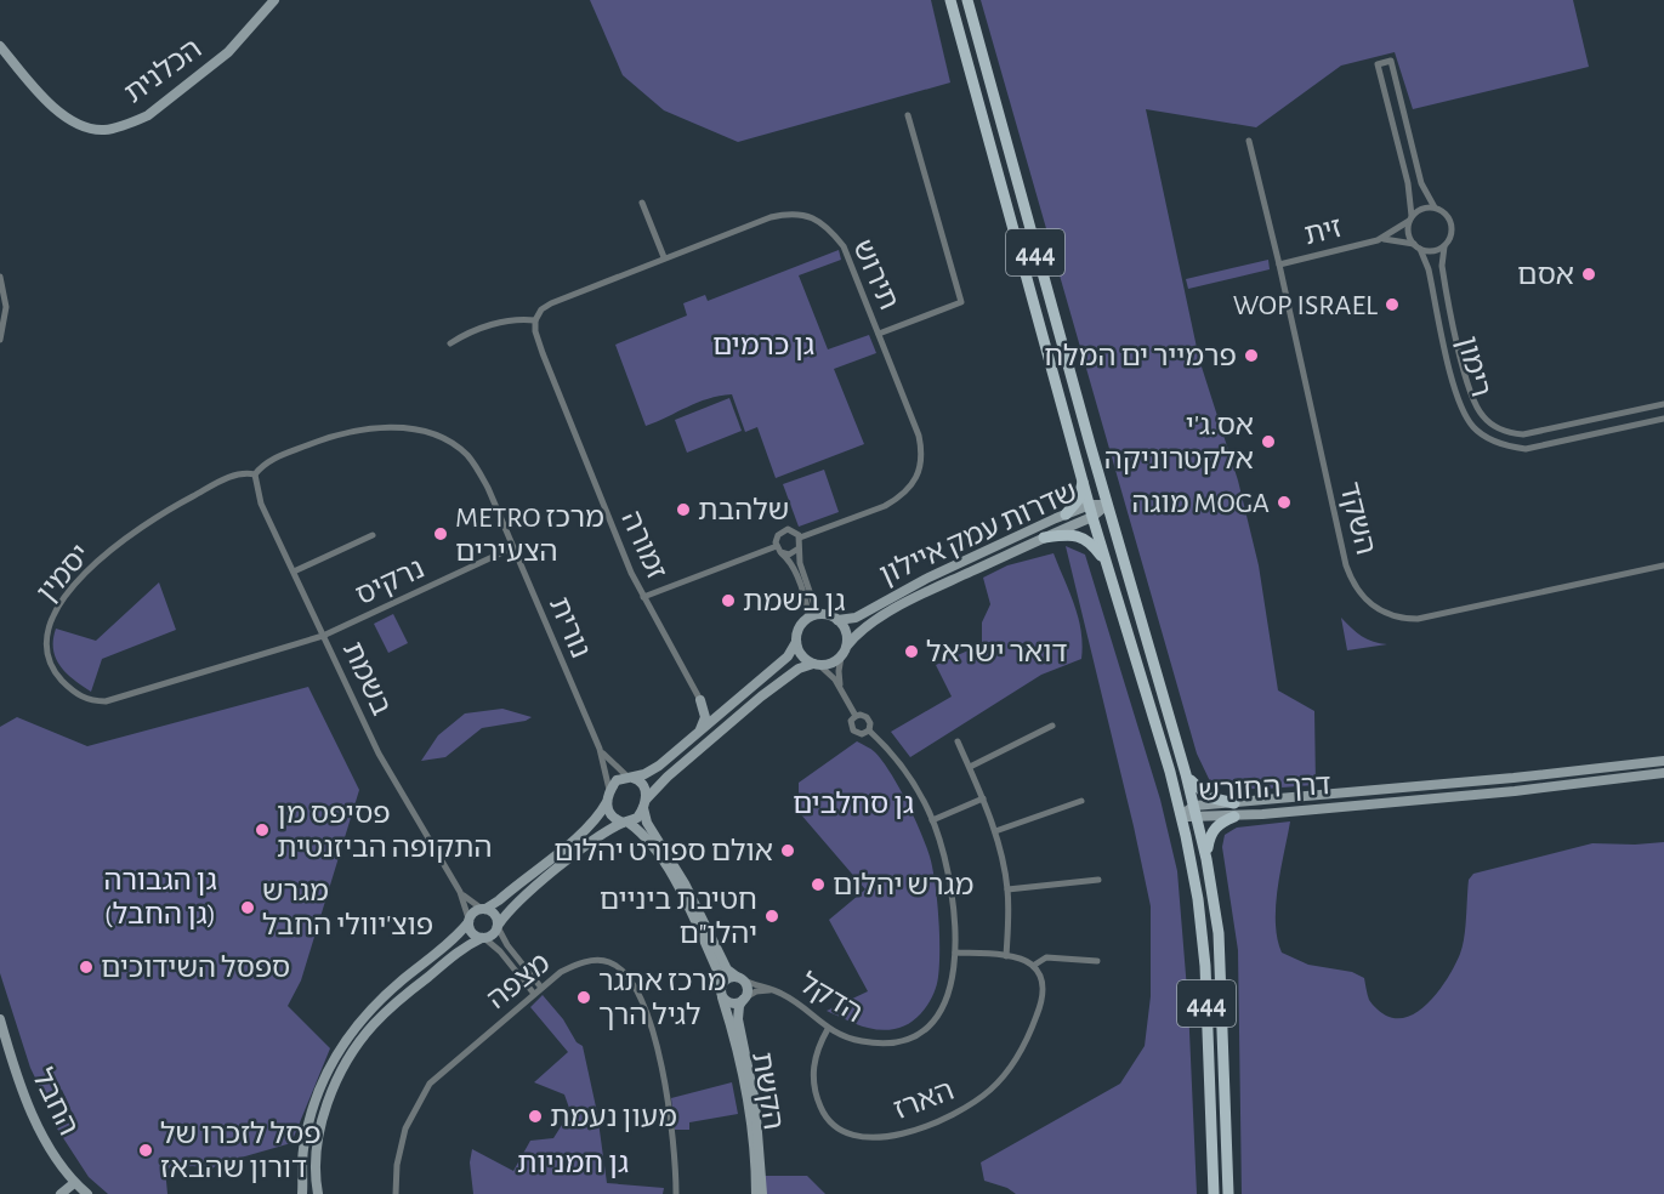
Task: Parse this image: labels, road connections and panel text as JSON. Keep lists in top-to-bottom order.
{
  "streets": {
    "main road": [
      "הכלנית",
      "444",
      "שדרות עמק איילון",
      "דרך החורש",
      "הקשת",
      "החבל"
    ],
    "street": [
      "זית",
      "תירוש",
      "רימון",
      "השקד",
      "זמורה",
      "יסמין",
      "נרקיס",
      "נורית",
      "בשמת",
      "מצפה",
      "הדקל",
      "הארז"
    ]
  },
  "crossings": [
    ["זית", "רימון"],
    ["זית", "השקד"],
    ["444", "שדרות עמק איילון"],
    ["444", "דרך החורש"],
    ["תירוש", "זמורה"],
    ["יסמין", "נרקיס"],
    ["יסמין", "נורית"],
    ["יסמין", "בשמת"],
    ["נרקיס", "נורית"],
    ["נרקיס", "בשמת"],
    ["נורית", "בשמת"],
    ["נורית", "הקשת"],
    ["הדקל", "הקשת"],
    ["הדקל", "הארז"]
  ],
  "parks": [
    "גן כרמים",
    "גן סחלבים",
    "גן הגבורה (גן החבל)",
    "גן חמניות"
  ],
  "places": [
    "אסם",
    "WOP ISRAEL",
    "פרמייר ים המלח",
    "אס.ג'י אלקטרוניקה",
    "מוגה MOGA",
    "שלהבת",
    "METRO מרכז הצעירים",
    "גן בשמת",
    "דואר ישראל",
    "פסיפס מן התקופה הביזנטית",
    "אולם ספורט יהלום",
    "מגרש יהלום",
    "מגרש פוצ'יוולי החבל",
    "חטיבת ביניים יהלו\"ם",
    "ספסל השידוכים",
    "מרכז אתגר לגיל הרך",
    "מעון נעמת",
    "פסל לזכרו של דורון שהבאז"
  ]
}
